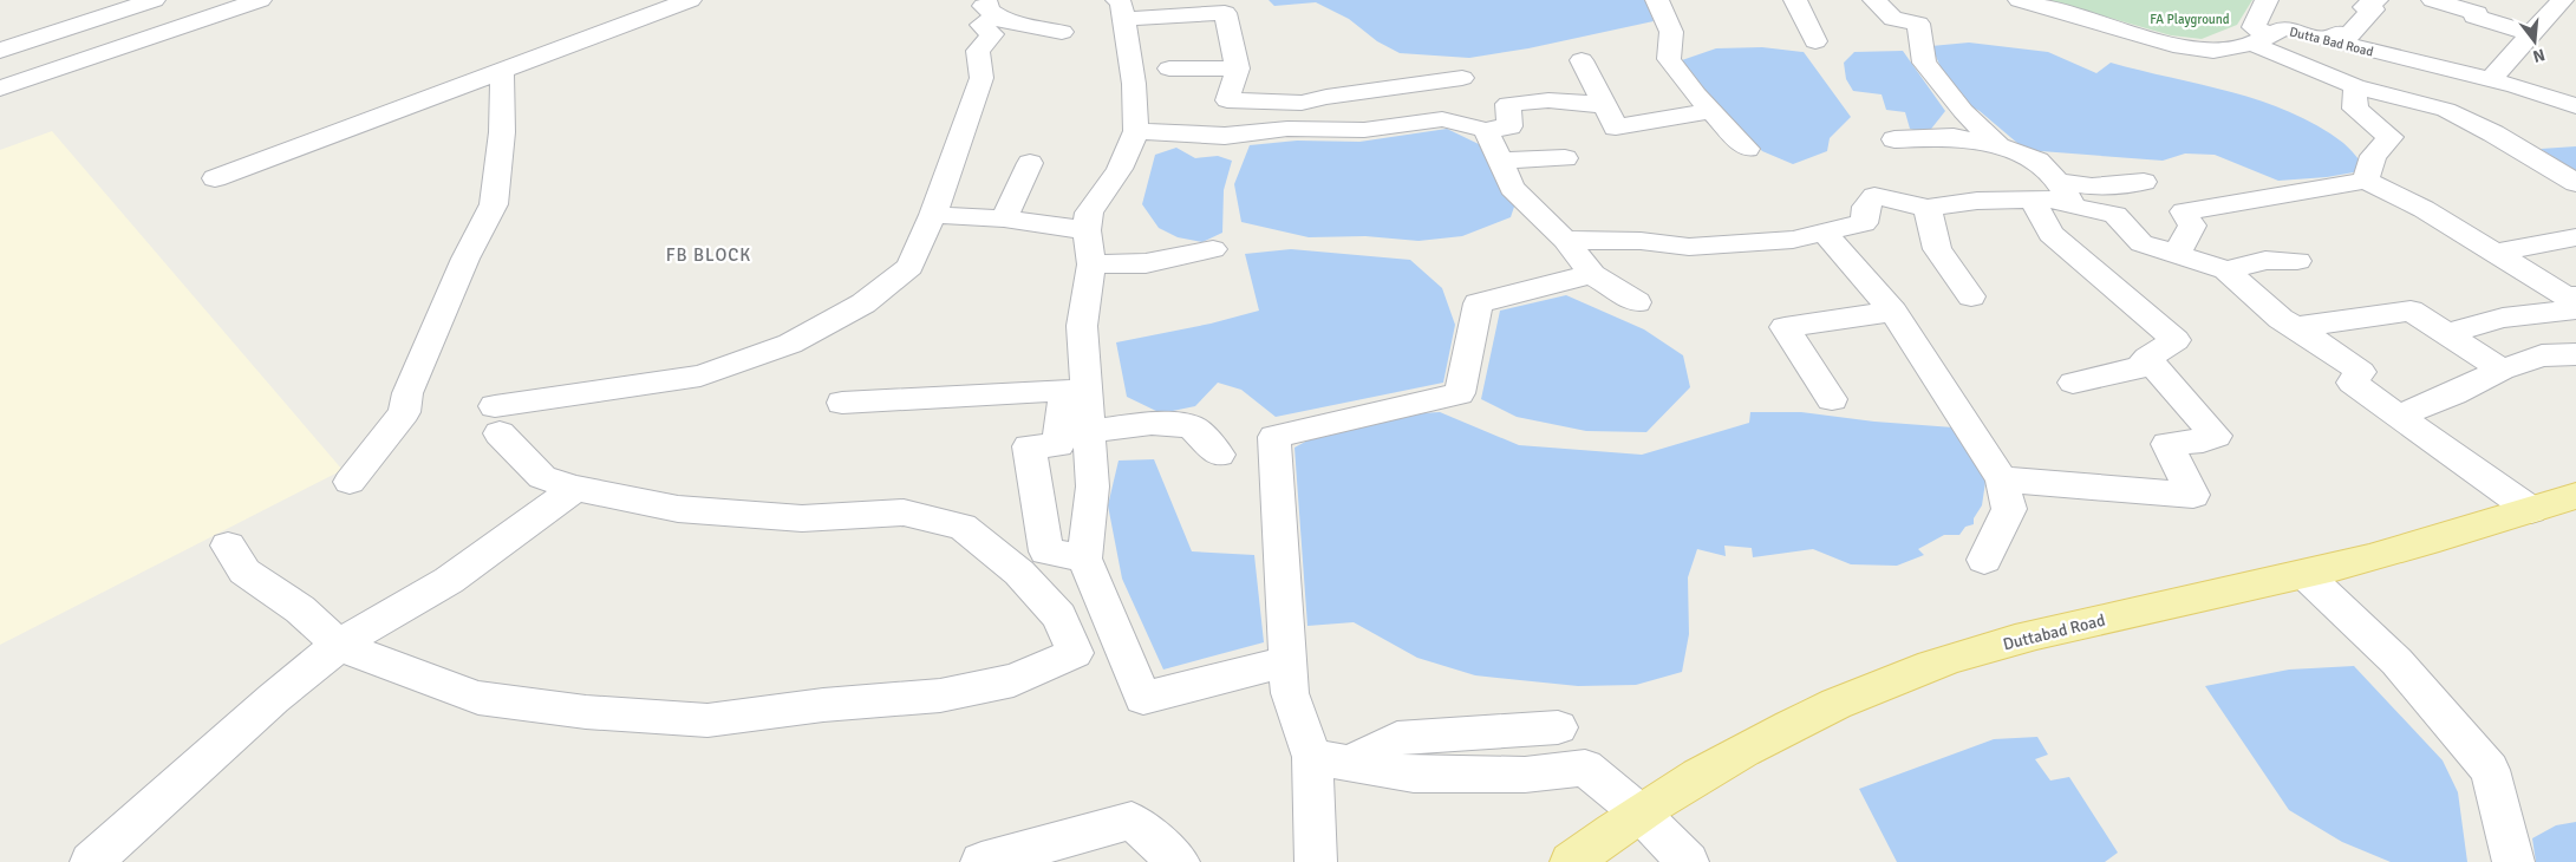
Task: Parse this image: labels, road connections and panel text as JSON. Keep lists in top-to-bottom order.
{
  "streets": {
    "main road": ["Duttabad Road"],
    "street": ["Dutta Bad Road"]
  },
  "districts": ["FB BLOCK"],
  "parks": ["FA Playground"],
  "north": "bottom"
}
